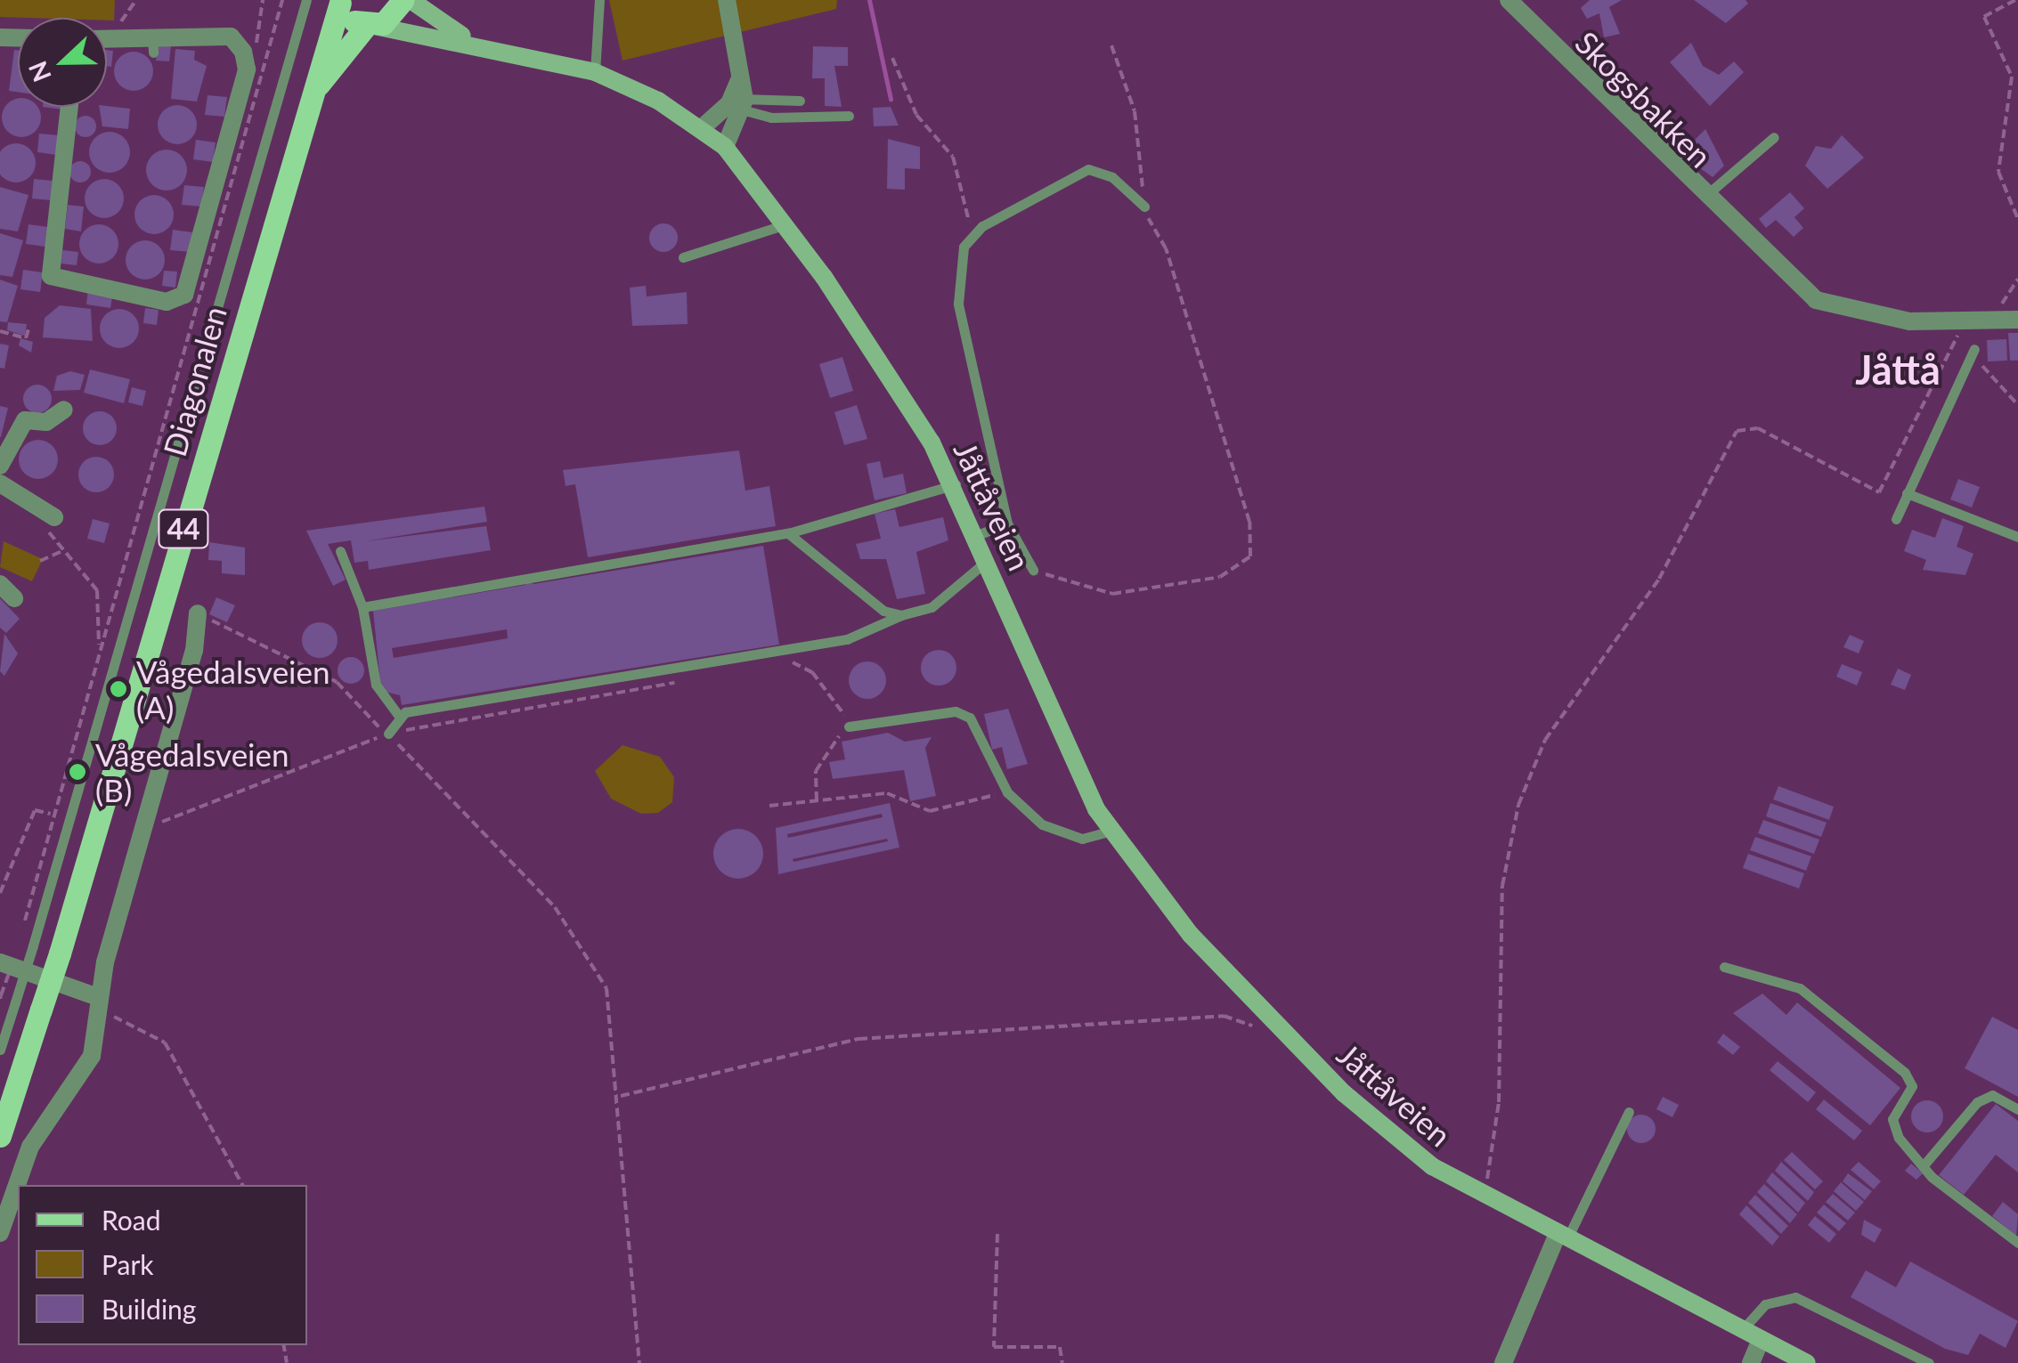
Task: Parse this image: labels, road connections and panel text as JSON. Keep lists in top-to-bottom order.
{
  "streets": {
    "main road": ["Diagonalen", "Jåttåveien", "44"],
    "street": ["Skogsbakken"]
  },
  "crossings": [
    ["Diagonalen", "Jåttåveien"],
    ["Diagonalen", "44"],
    ["Jåttåveien", "44"]
  ],
  "districts": ["Jåttå"],
  "places": ["Vågedalsveien (A)", "Vågedalsveien (B)"],
  "legend": ["Road", "Park", "Building"],
  "north": "left"
}
